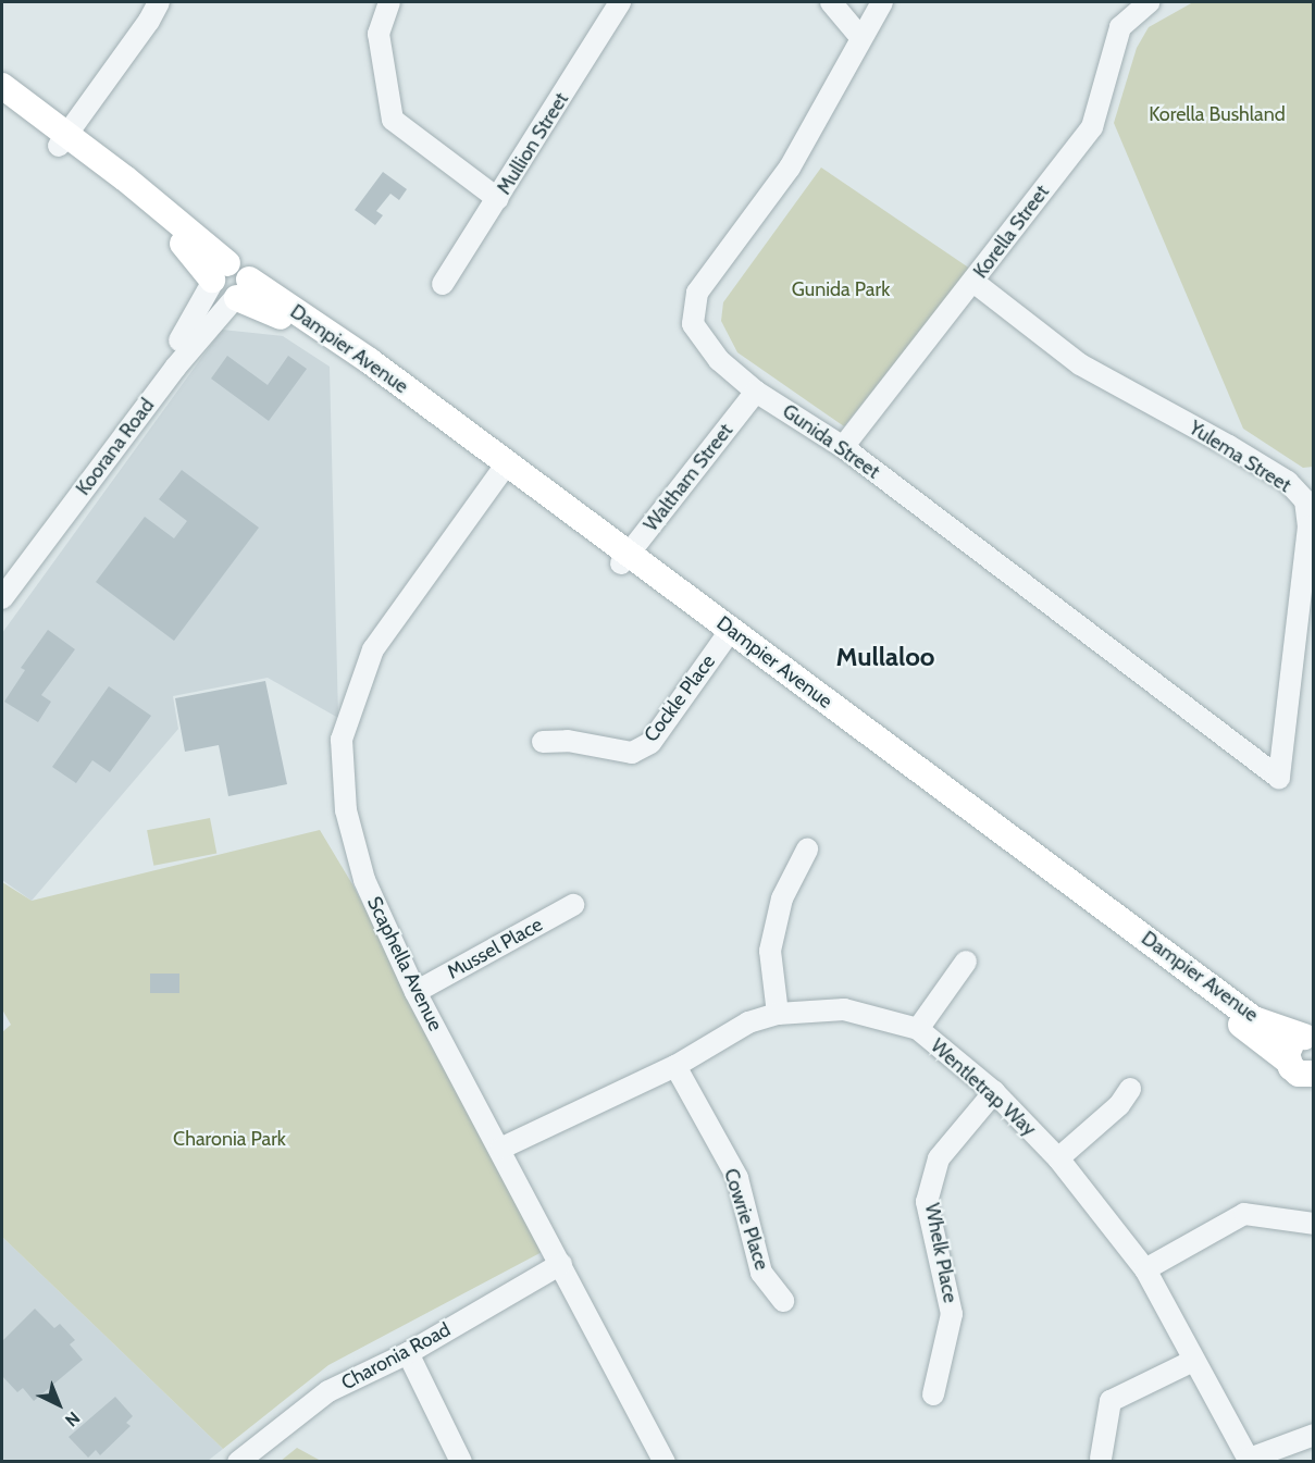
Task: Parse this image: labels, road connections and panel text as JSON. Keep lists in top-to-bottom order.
{
  "streets": {
    "main road": ["Dampier Avenue"],
    "street": [
      "Mullion Street",
      "Korella Street",
      "Gunida Street",
      "Koorana Road",
      "Yulema Street",
      "Waltham Street",
      "Cockle Place",
      "Mussel Place",
      "Scaphella Avenue",
      "Wentletrap Way",
      "Cowrie Place",
      "Whelk Place",
      "Charonia Road"
    ]
  },
  "crossings": [
    ["Korella Street", "Gunida Street"],
    ["Korella Street", "Yulema Street"],
    ["Dampier Avenue", "Koorana Road"],
    ["Dampier Avenue", "Waltham Street"],
    ["Dampier Avenue", "Cockle Place"],
    ["Dampier Avenue", "Scaphella Avenue"],
    ["Gunida Street", "Yulema Street"],
    ["Gunida Street", "Waltham Street"],
    ["Mussel Place", "Scaphella Avenue"],
    ["Scaphella Avenue", "Wentletrap Way"],
    ["Scaphella Avenue", "Charonia Road"],
    ["Wentletrap Way", "Cowrie Place"],
    ["Wentletrap Way", "Whelk Place"]
  ],
  "districts": ["Mullaloo"],
  "parks": ["Korella Bushland", "Gunida Park", "Charonia Park"],
  "north": "bottom right"
}
